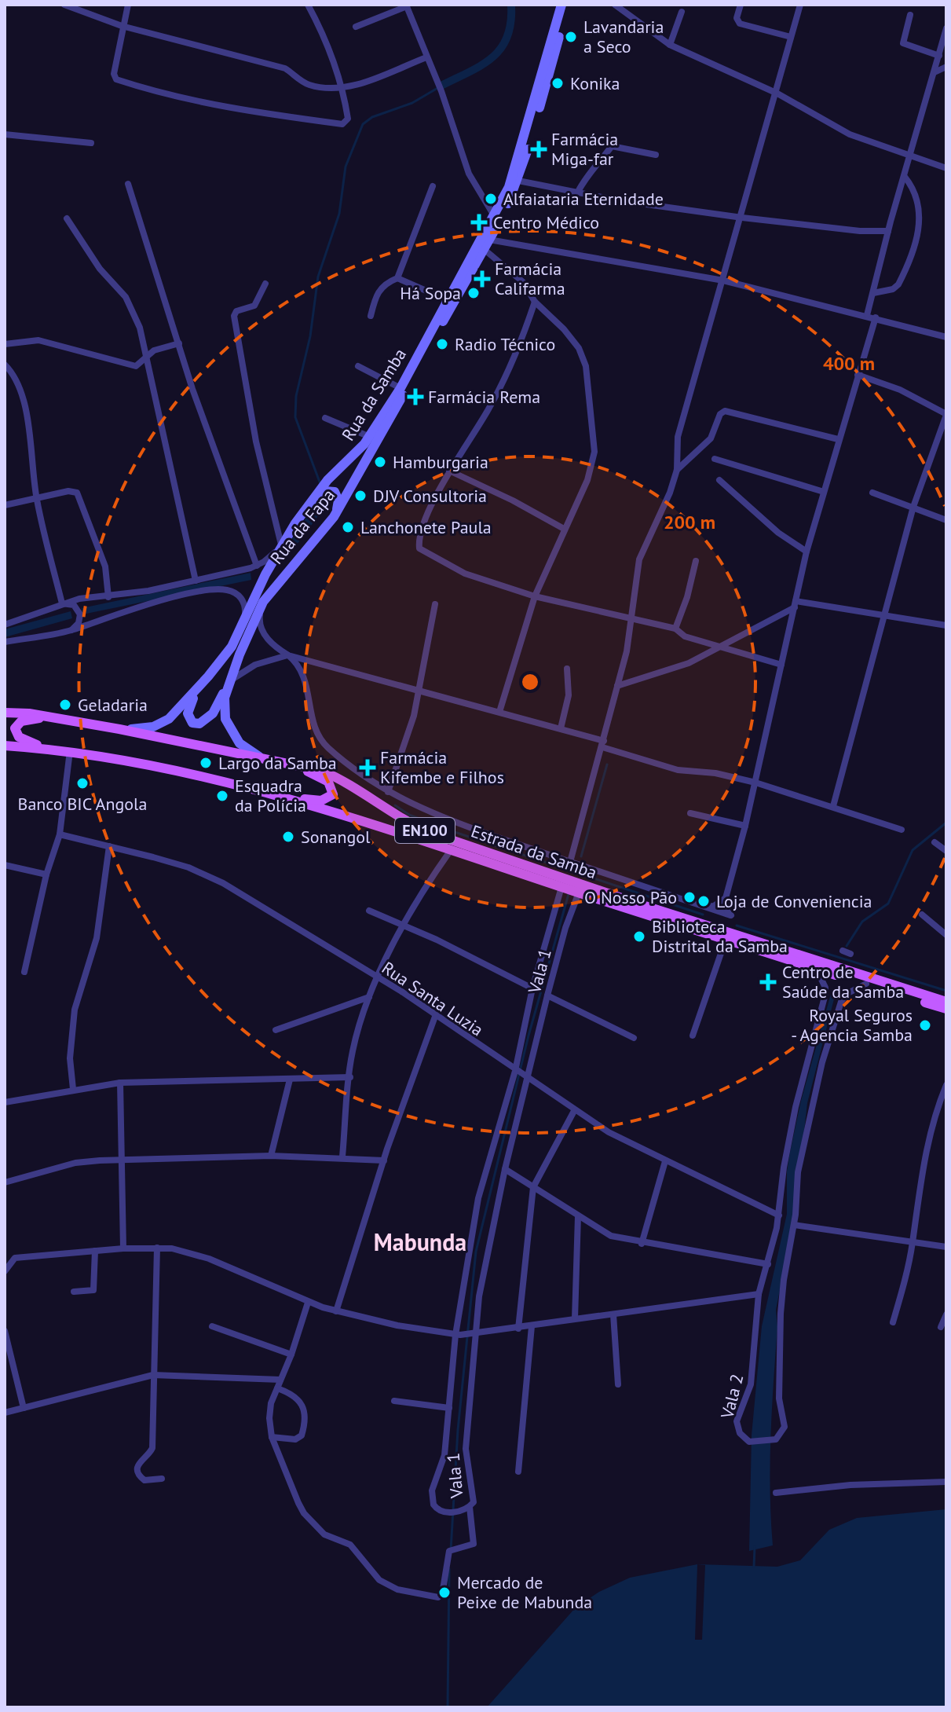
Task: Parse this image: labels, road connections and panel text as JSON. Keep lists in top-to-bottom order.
{
  "streets": {
    "main road": [
      "Rua da Samba",
      "Rua da Fapa",
      "EN100",
      "Estrada da Samba"
    ],
    "street": ["Vala 1", "Rua Santa Luzia", "Vala 2"]
  },
  "crossings": [
    ["Rua da Samba", "Estrada da Samba"],
    ["Rua da Fapa", "Estrada da Samba"],
    ["Estrada da Samba", "Vala 1"],
    ["Estrada da Samba", "Vala 2"],
    ["Vala 1", "Rua Santa Luzia"],
    ["Rua Santa Luzia", "Vala 2"]
  ],
  "districts": ["Mabunda"],
  "places": {
    "other": [
      "Lavandaria a Seco",
      "Konika",
      "Alfaiataria Eternidade",
      "Há Sopa",
      "Radio Técnico",
      "Hamburgaria",
      "DJV Consultoria",
      "Lanchonete Paula",
      "Geladaria",
      "Largo da Samba",
      "Banco BIC Angola",
      "Esquadra da Polícia",
      "Sonangol",
      "O Nosso Pão",
      "Loja de Conveniencia",
      "Biblioteca Distrital da Samba",
      "Royal Seguros - Agencia Samba",
      "Mercado de Peixe de Mabunda"
    ],
    "health": [
      "Farmácia Miga-far",
      "Centro Médico",
      "Farmácia Califarma",
      "Farmácia Rema",
      "Farmácia Kifembe e Filhos",
      "Centro de Saúde da Samba"
    ]
  },
  "rings": ["400 m", "200 m"]
}
